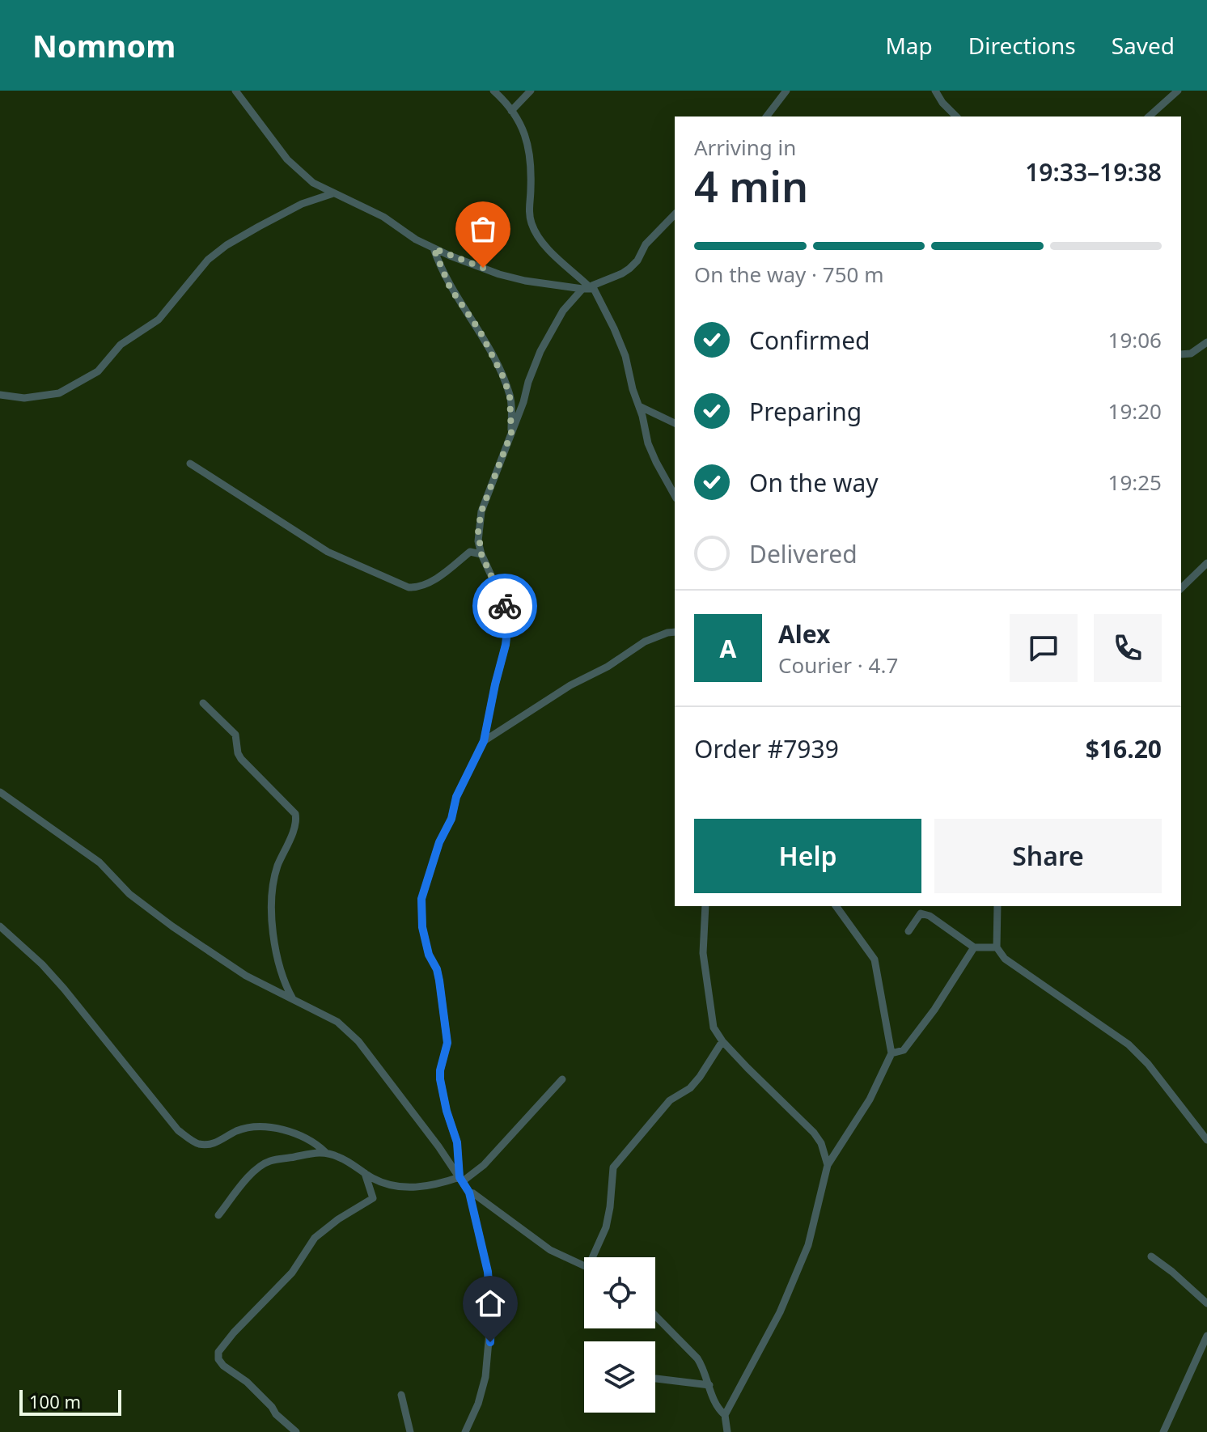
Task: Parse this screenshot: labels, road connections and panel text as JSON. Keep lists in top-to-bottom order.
{
  "scale_bar": "100 m",
  "page": {
    "header": "Nomnom",
    "nav": ["Map", "Directions", "Saved"],
    "heading": ["4 min", "Arriving in", "19:33–19:38"],
    "panel": [
      "Alex",
      "Courier · 4.7",
      "Order #7939",
      "$16.20"
    ],
    "bar": "On the way · 750 m",
    "list": [
      ["Confirmed", "19:06"],
      ["Preparing", "19:20"],
      ["On the way", "19:25"],
      "Delivered"
    ],
    "round": "A",
    "buttons": ["Help", "Share"],
    "scale": "100 m"
  }
}
